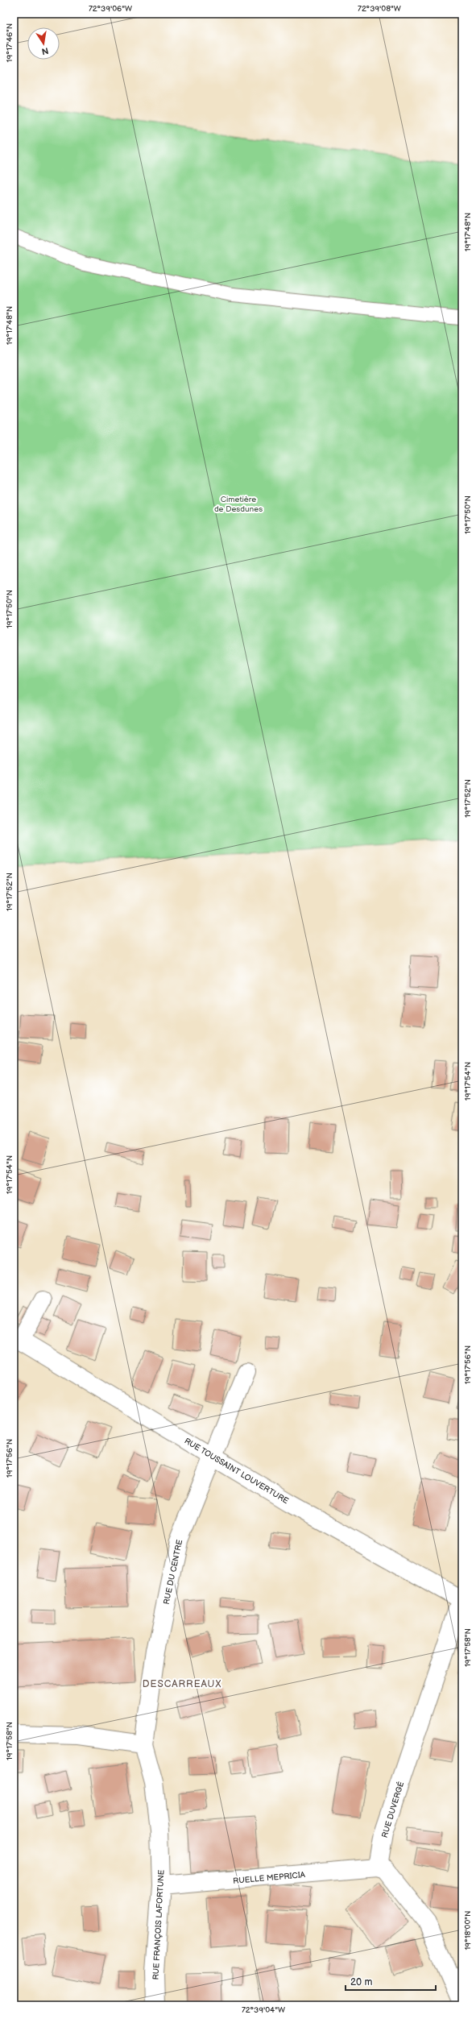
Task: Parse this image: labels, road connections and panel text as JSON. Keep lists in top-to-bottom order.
{
  "streets": {
    "street": [
      "RUE TOUSSAINT LOUVERTURE",
      "RUE DU CENTRE",
      "RUE DUVERGÉ",
      "RUELLE MEPRICIA",
      "RUE FRANÇOIS LAFORTUNE"
    ]
  },
  "crossings": [
    ["RUE TOUSSAINT LOUVERTURE", "RUE DU CENTRE"],
    ["RUE TOUSSAINT LOUVERTURE", "RUE DUVERGÉ"],
    ["RUE DU CENTRE", "RUE FRANÇOIS LAFORTUNE"],
    ["RUE DUVERGÉ", "RUELLE MEPRICIA"],
    ["RUELLE MEPRICIA", "RUE FRANÇOIS LAFORTUNE"]
  ],
  "districts": ["DESCARREAUX"],
  "parks": ["Cimetière de Desdunes"],
  "scale_bar": "20 m",
  "north": "bottom",
  "coordinates": [
    "72°39'06\"W",
    "72°39'08\"W",
    "19°17'46\"N",
    "19°17'48\"N",
    "19°17'50\"N",
    "19°17'52\"N",
    "19°17'54\"N",
    "19°17'56\"N",
    "19°17'58\"N",
    "19°18'00\"N",
    "72°39'04\"W"
  ]
}
